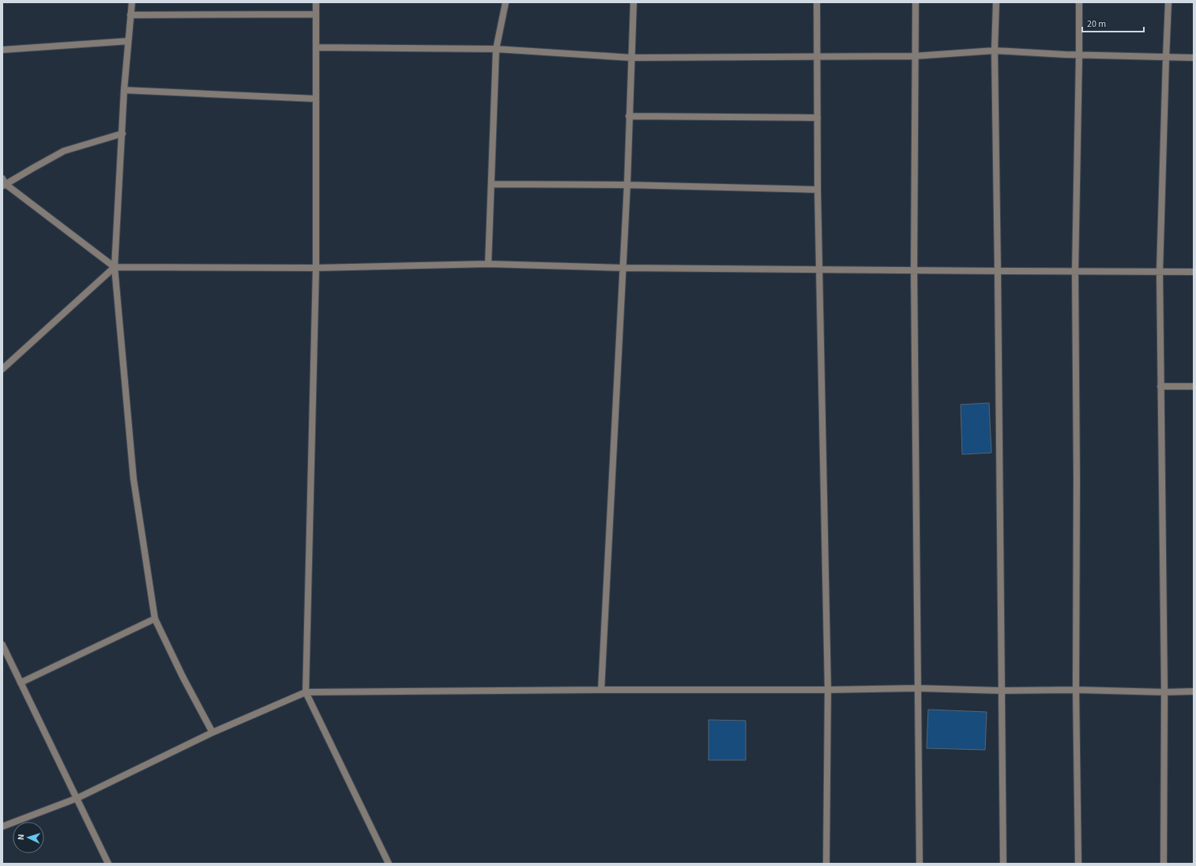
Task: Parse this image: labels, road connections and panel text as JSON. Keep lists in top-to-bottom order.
{
  "scale_bar": "20 m",
  "north": "left"
}
